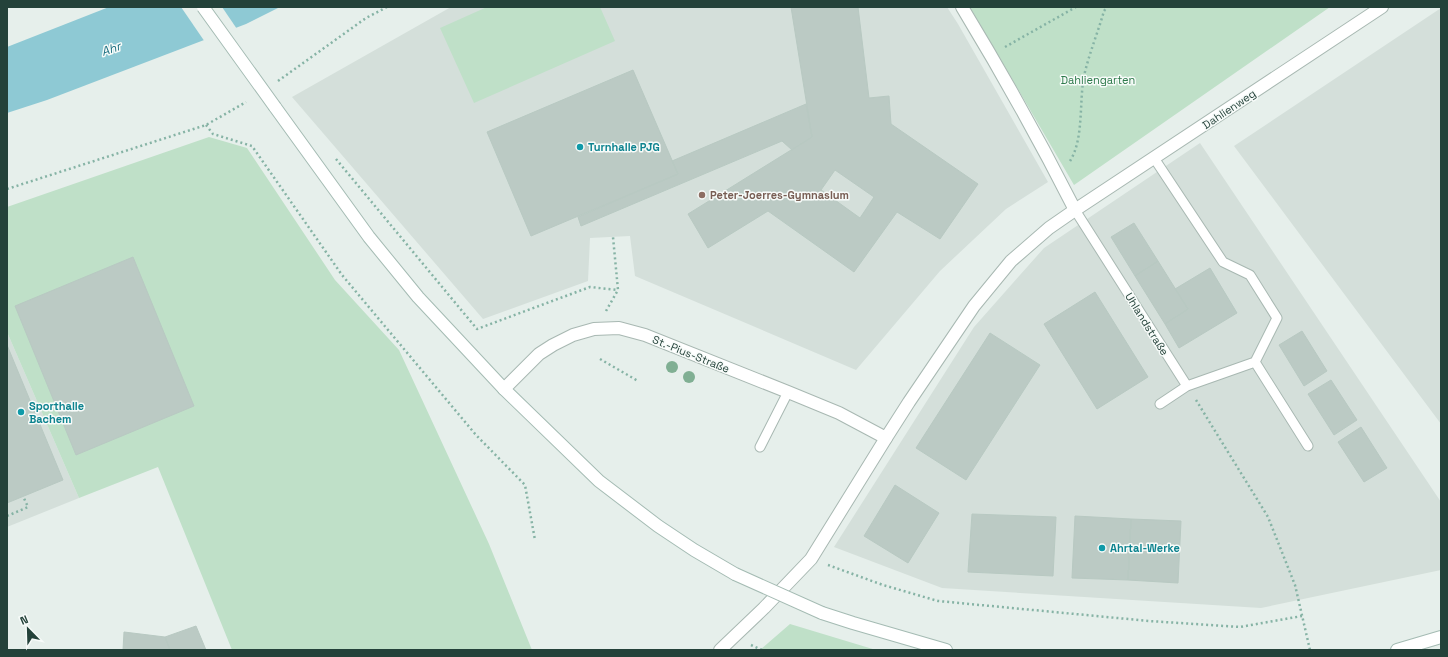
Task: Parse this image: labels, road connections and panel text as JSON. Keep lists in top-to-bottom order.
{
  "streets": {
    "street": ["Dahlienweg", "Uhlandstraße", "St.-Pius-Straße"]
  },
  "crossings": [
    ["Dahlienweg", "Uhlandstraße"]
  ],
  "water": ["Ahr"],
  "parks": ["Dahliengarten"],
  "places": [
    "Turnhalle PJG",
    "Peter-Joerres-Gymnasium",
    "Sporthalle Bachem",
    "Ahrtal-Werke"
  ],
  "north": "top left"
}
